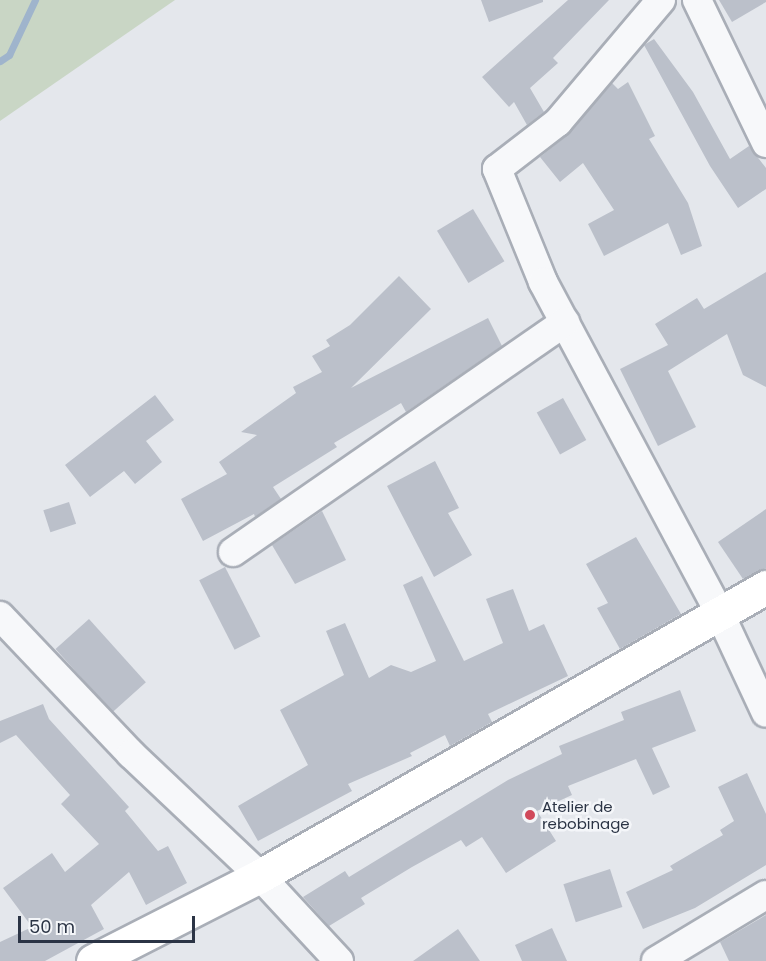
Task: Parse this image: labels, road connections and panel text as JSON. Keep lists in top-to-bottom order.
{
  "places": ["Atelier de rebobinage"],
  "scale_bar": "50 m"
}
